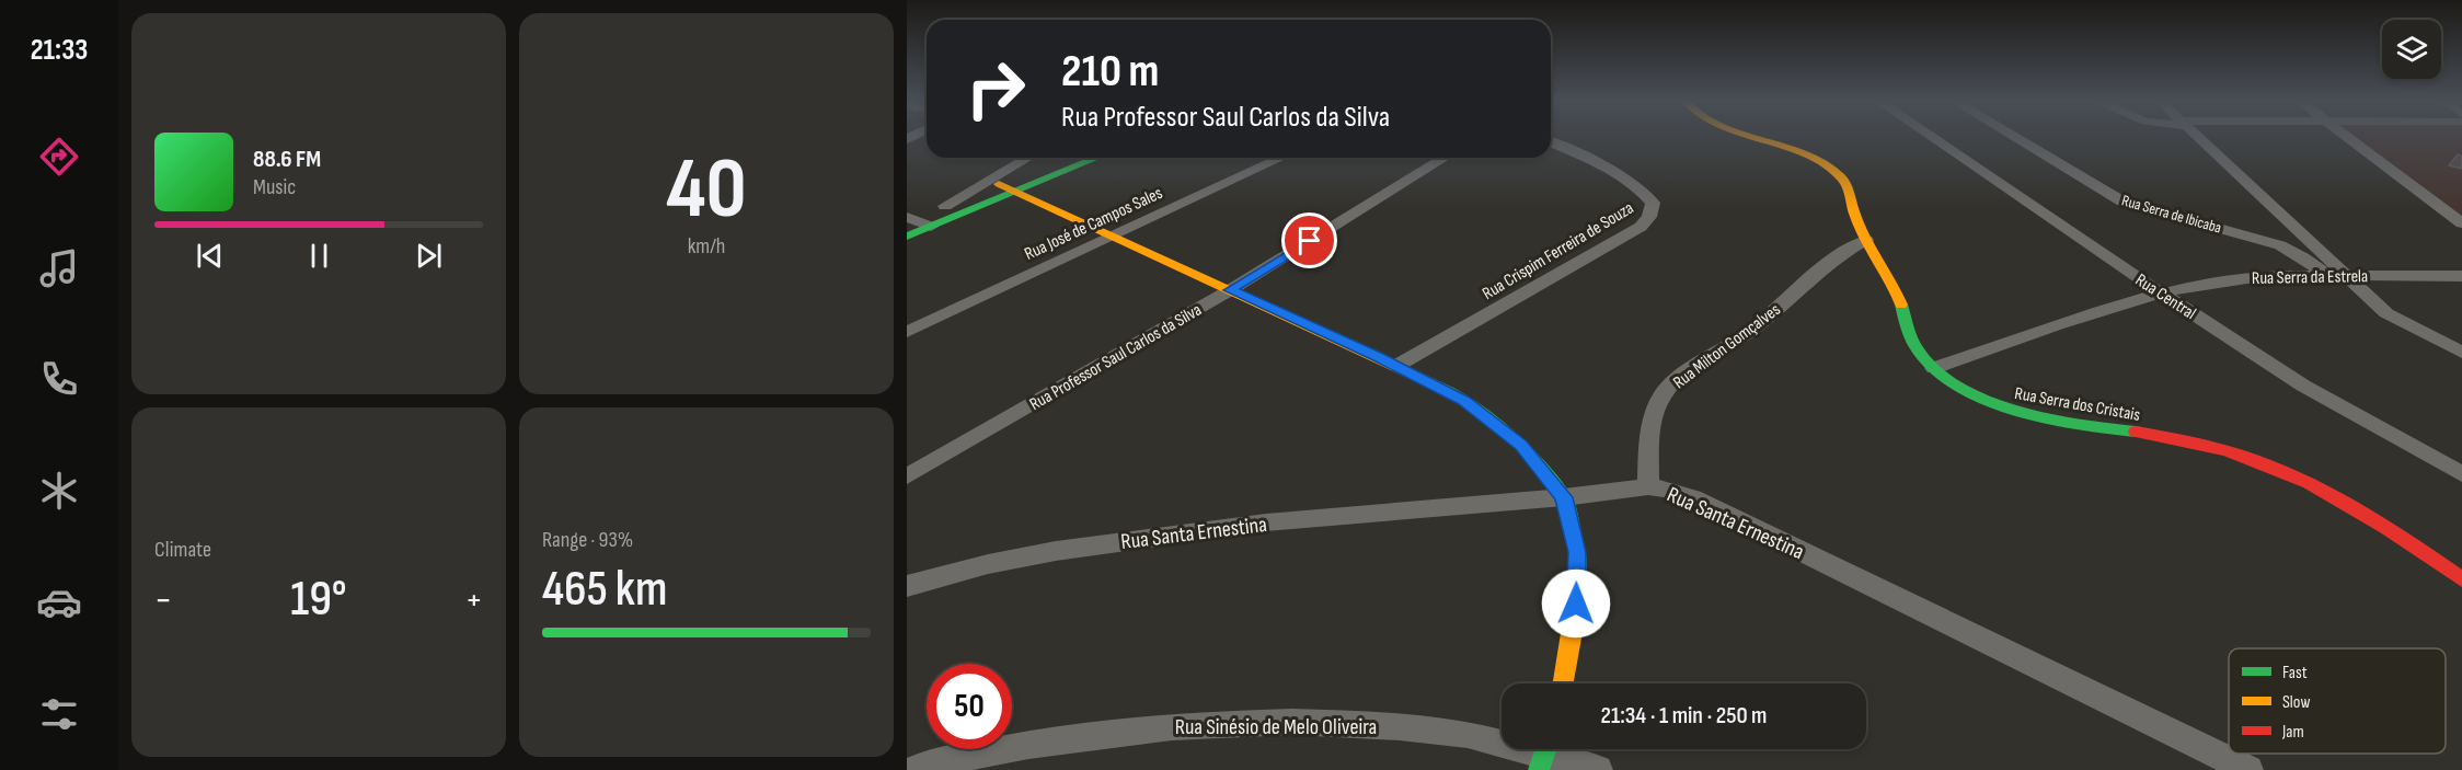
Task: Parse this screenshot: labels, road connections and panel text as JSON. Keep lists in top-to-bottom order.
{
  "streets": {
    "main road": ["Rua Serra dos Cristais"],
    "street": [
      "Rua Serra de Ibicaba",
      "Rua José de Campos Sales",
      "Rua Crispim Ferreira de Souza",
      "Rua Serra da Estrela",
      "Rua Central",
      "Rua Milton Gomçalves",
      "Rua Professor Saul Carlos da Silva",
      "Rua Santa Ernestina",
      "Rua Sinésio de Melo Oliveira"
    ]
  },
  "crossings": [
    ["Rua Serra de Ibicaba", "Rua Serra da Estrela"],
    ["Rua Serra da Estrela", "Rua Central"],
    ["Rua Serra da Estrela", "Rua Serra dos Cristais"],
    ["Rua Milton Gomçalves", "Rua Serra dos Cristais"],
    ["Rua Milton Gomçalves", "Rua Santa Ernestina"]
  ],
  "legend": ["Fast", "Slow", "Jam"],
  "page": {
    "tabs": "21:33",
    "tile": [
      ["40", "km/h"],
      "Climate",
      ["Range · 93%", "465 km"]
    ],
    "turn": ["210 m", "Rua Professor Saul Carlos da Silva"],
    "song": ["88.6 FM", "Music"],
    "heat": ["−", "19°", "+"],
    "limit": "50",
    "trip": "21:34 · 1 min · 250 m"
  }
}
